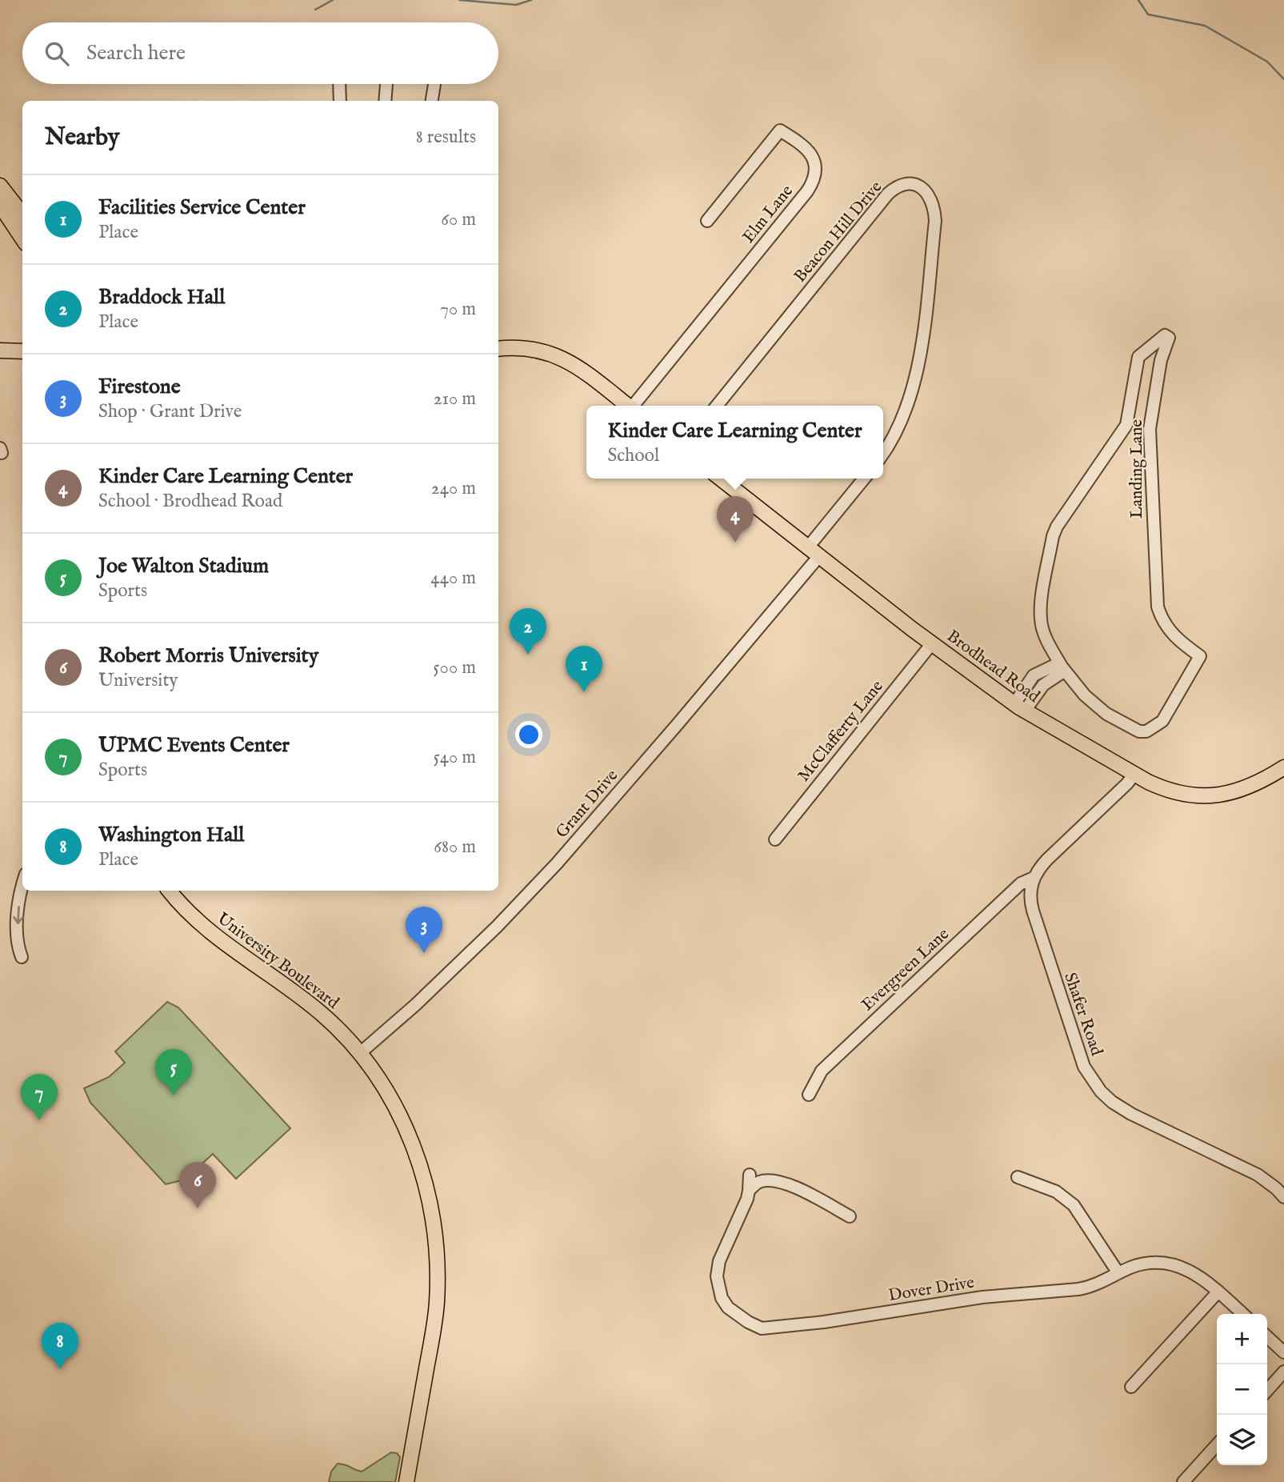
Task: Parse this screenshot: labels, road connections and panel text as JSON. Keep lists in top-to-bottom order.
{
  "streets": {
    "main road": ["Brodhead Road", "University Boulevard"],
    "street": [
      "Elm Lane",
      "Beacon Hill Drive",
      "Landing Lane",
      "McClafferty Lane",
      "Grant Drive",
      "Evergreen Lane",
      "Shafer Road",
      "Dover Drive"
    ]
  },
  "crossings": [
    ["Brodhead Road", "McClafferty Lane"],
    ["Brodhead Road", "Grant Drive"],
    ["Grant Drive", "University Boulevard"],
    ["Evergreen Lane", "Shafer Road"]
  ],
  "page": {
    "search": "Search here",
    "heading": ["Nearby", "8 results"],
    "list": [
      {
        "mark": "1",
        "name": "Facilities Service Center",
        "note": "Place",
        "value": "60 m"
      },
      {
        "mark": "2",
        "name": "Braddock Hall",
        "note": "Place",
        "value": "70 m"
      },
      {
        "mark": "3",
        "name": "Firestone",
        "note": "Shop · Grant Drive",
        "value": "210 m"
      },
      {
        "mark": "4",
        "name": "Kinder Care Learning Center",
        "note": "School · Brodhead Road",
        "value": "240 m"
      },
      {
        "mark": "5",
        "name": "Joe Walton Stadium",
        "note": "Sports",
        "value": "440 m"
      },
      {
        "mark": "6",
        "name": "Robert Morris University",
        "note": "University",
        "value": "500 m"
      },
      {
        "mark": "7",
        "name": "UPMC Events Center",
        "note": "Sports",
        "value": "540 m"
      },
      {
        "mark": "8",
        "name": "Washington Hall",
        "note": "Place",
        "value": "680 m"
      }
    ],
    "popup": ["Kinder Care Learning Center", "School"],
    "pins": [
      "4",
      "2",
      "1",
      "3",
      "5",
      "7",
      "6",
      "8"
    ],
    "map_buttons": ["+", "−"]
  }
}
